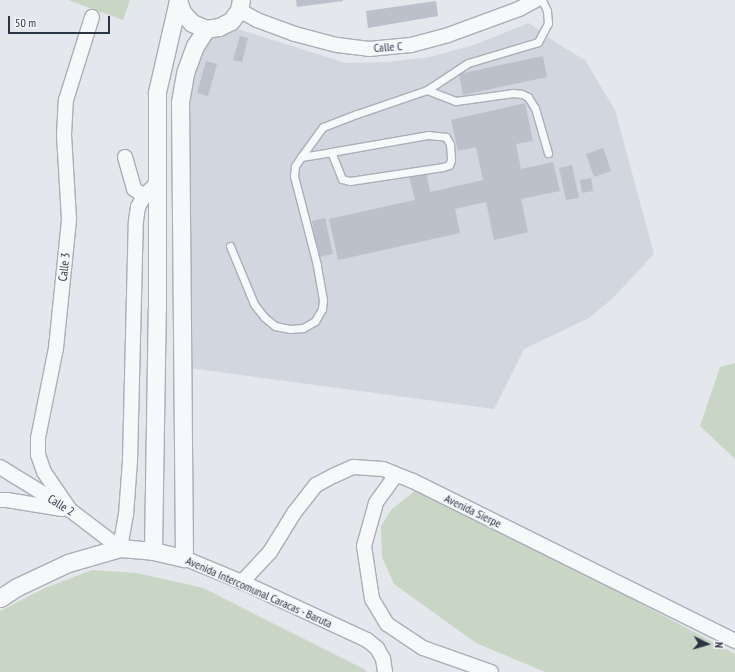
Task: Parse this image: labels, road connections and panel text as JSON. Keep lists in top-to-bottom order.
{
  "streets": {
    "street": [
      "Calle C",
      "Calle 3",
      "Calle 2",
      "Avenida Sierpe",
      "Avenida Intercomunal Caracas - Baruta"
    ]
  },
  "crossings": [
    ["Calle 3", "Calle 2"],
    ["Calle 2", "Avenida Intercomunal Caracas - Baruta"],
    ["Avenida Sierpe", "Avenida Intercomunal Caracas - Baruta"]
  ],
  "scale_bar": "50 m",
  "north": "right"
}
